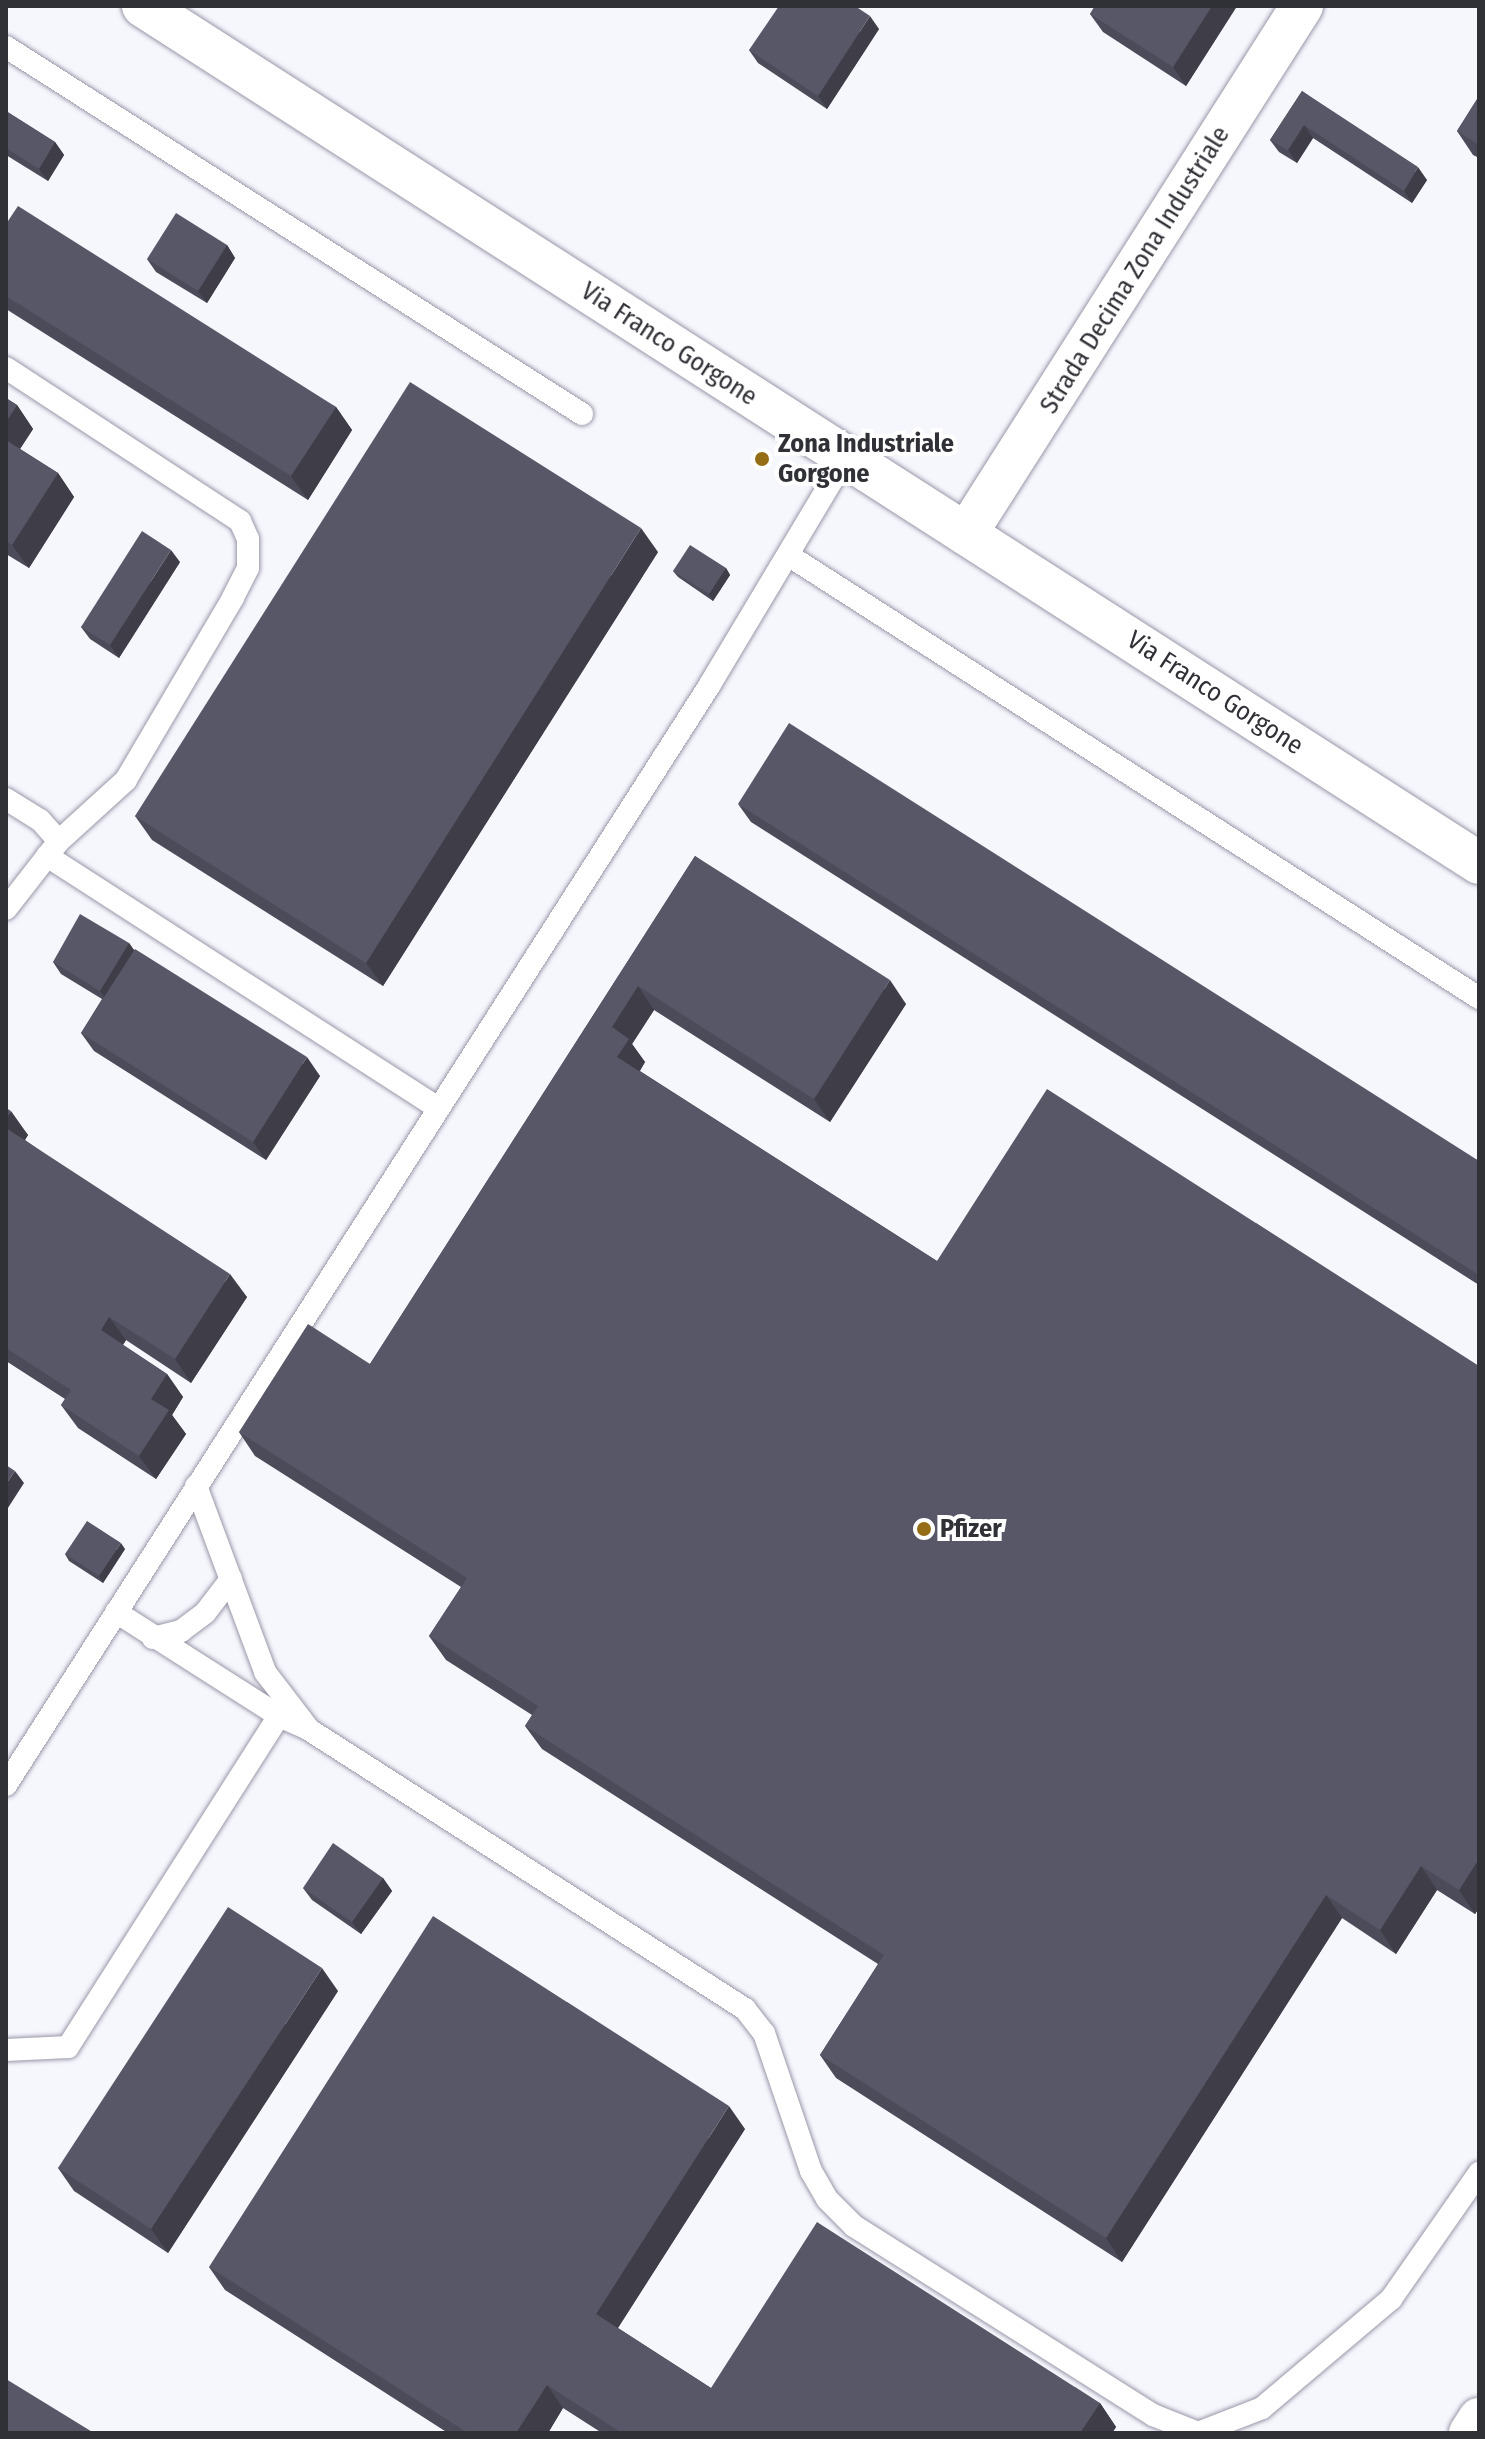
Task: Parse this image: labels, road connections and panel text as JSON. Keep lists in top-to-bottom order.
{
  "streets": {
    "street": ["Strada Decima Zona Industriale", "Via Franco Gorgone"]
  },
  "crossings": [
    ["Strada Decima Zona Industriale", "Via Franco Gorgone"]
  ],
  "places": ["Zona Industriale Gorgone", "Pfizer"]
}
